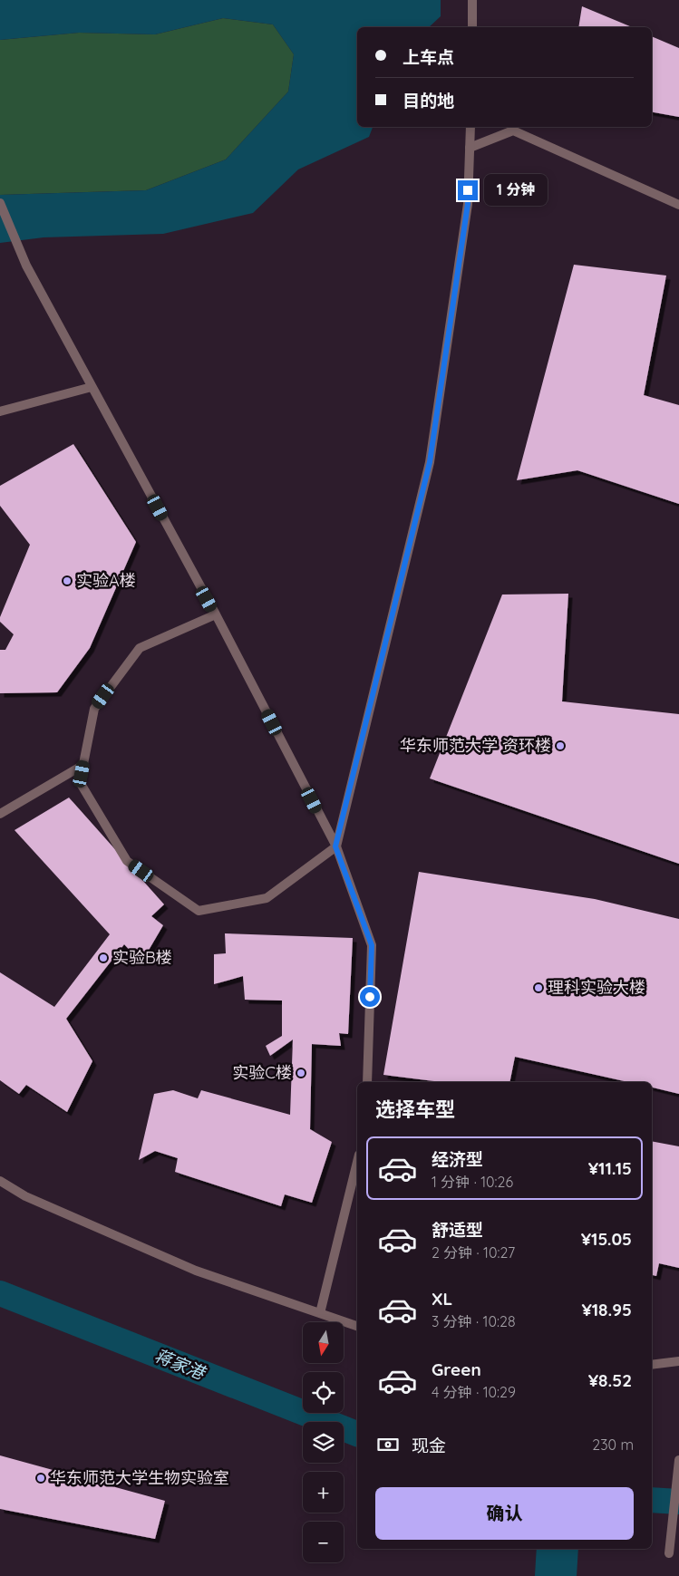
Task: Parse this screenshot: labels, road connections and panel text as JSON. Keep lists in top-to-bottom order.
{
  "water": ["蒋家港"],
  "places": [
    "实验A楼",
    "华东师范大学 资环楼",
    "实验B楼",
    "理科实验大楼",
    "实验C楼",
    "华东师范大学生物实验室"
  ],
  "north": "bottom",
  "page": {
    "banner": ["上车点", "目的地"],
    "bubble": "1 分钟",
    "heading": "选择车型",
    "list": [
      {
        "name": "经济型",
        "note": "1 分钟 · 10:26",
        "value": "¥11.15"
      },
      {
        "name": "舒适型",
        "note": "2 分钟 · 10:27",
        "value": "¥15.05"
      },
      {
        "name": "XL",
        "note": "3 分钟 · 10:28",
        "value": "¥18.95"
      },
      {
        "name": "Green",
        "note": "4 分钟 · 10:29",
        "value": "¥8.52"
      }
    ],
    "map_buttons": ["+", "−"],
    "pay": ["现金", "230 m"],
    "buttons": "确认"
  }
}
